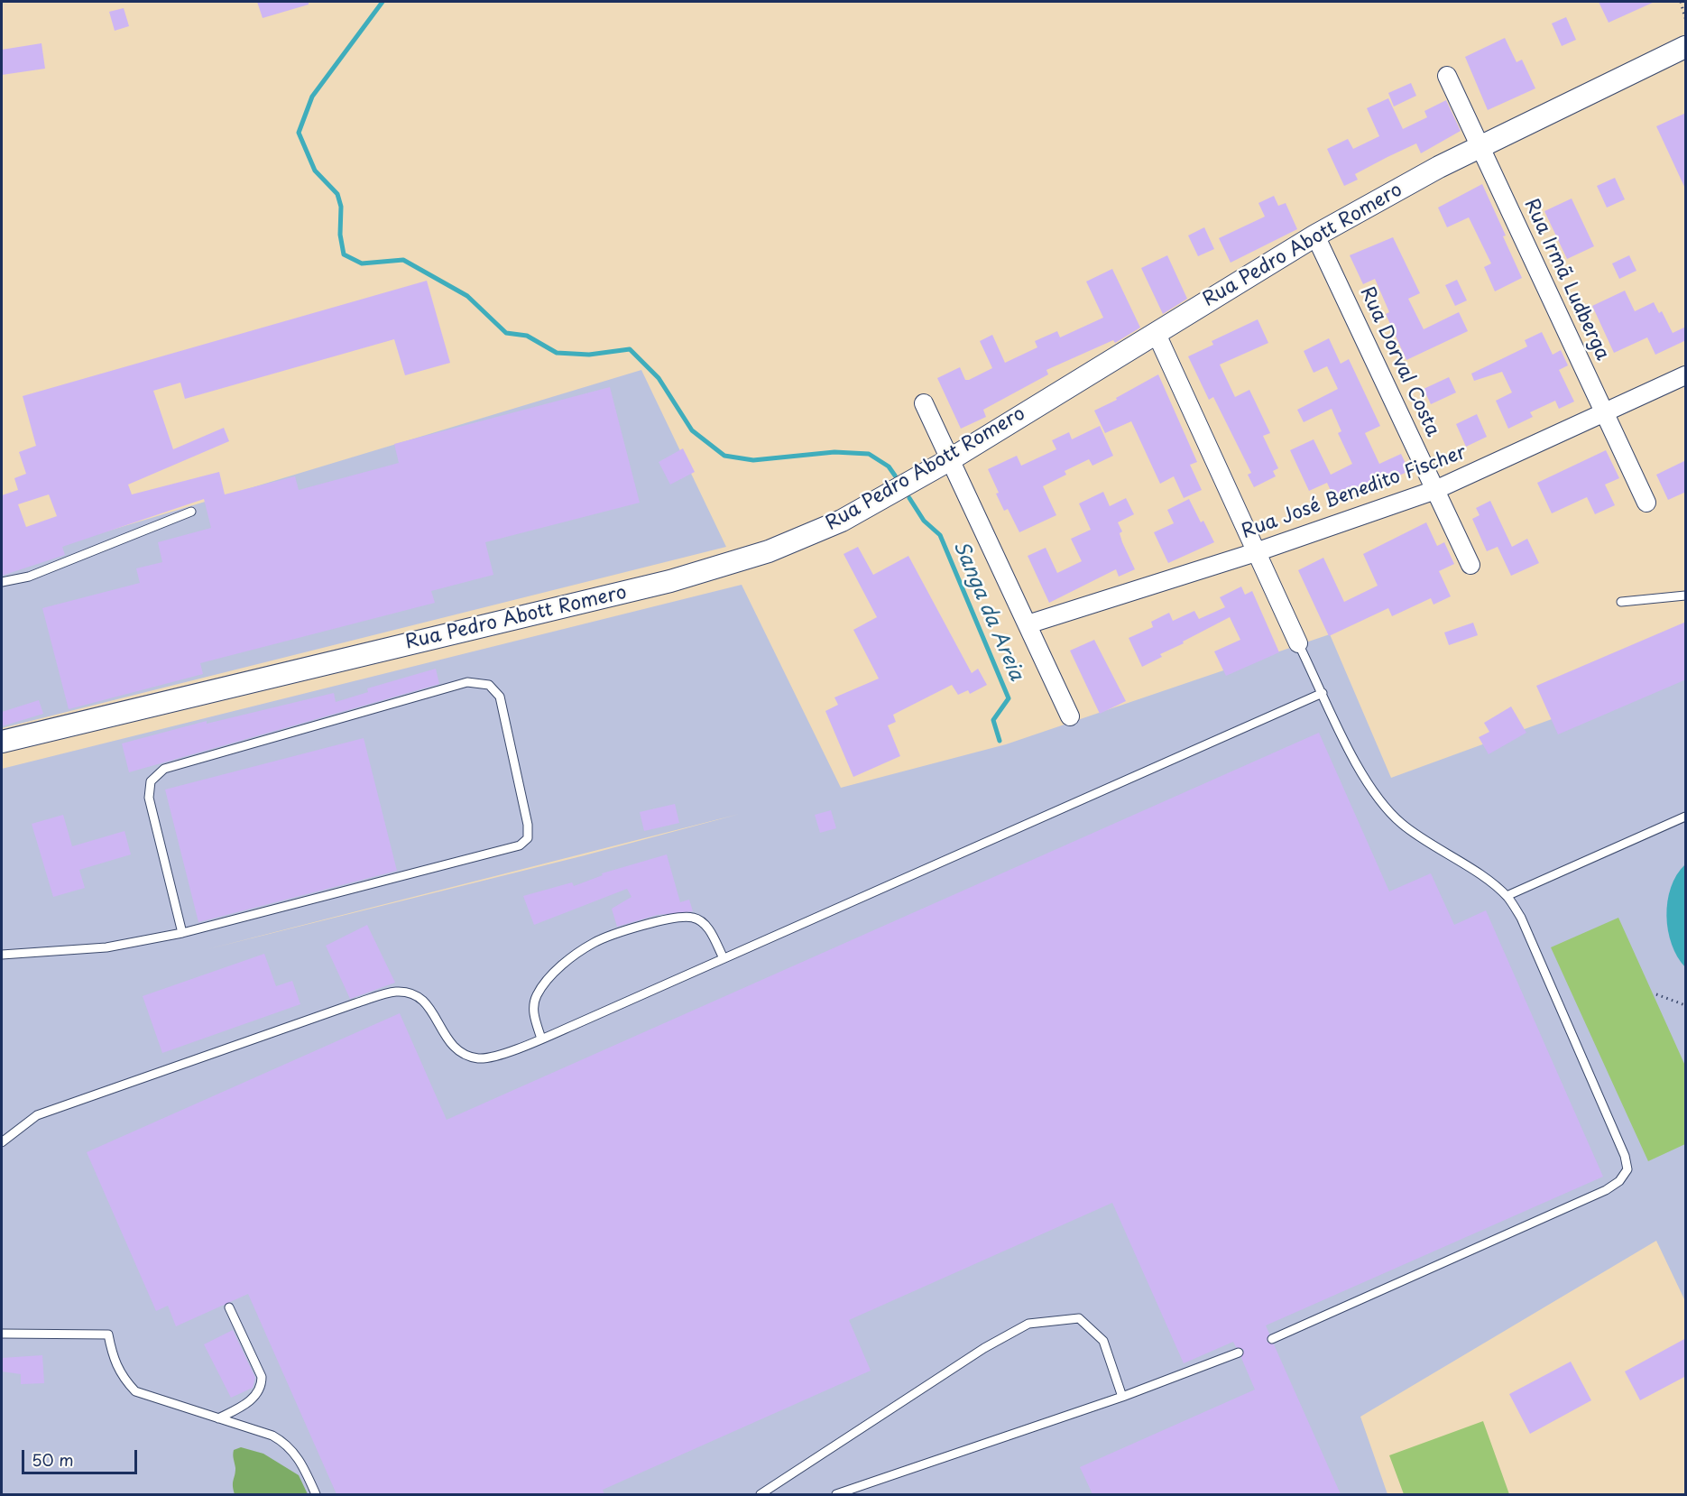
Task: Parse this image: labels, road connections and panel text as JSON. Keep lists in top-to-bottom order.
{
  "streets": {
    "street": [
      "Rua Pedro Abott Romero",
      "Rua Irmã Ludberga",
      "Rua Dorval Costa",
      "Rua José Benedito Fischer"
    ]
  },
  "crossings": [
    ["Rua Pedro Abott Romero", "Rua Irmã Ludberga"],
    ["Rua Pedro Abott Romero", "Rua Dorval Costa"],
    ["Rua Irmã Ludberga", "Rua José Benedito Fischer"],
    ["Rua Dorval Costa", "Rua José Benedito Fischer"]
  ],
  "water": ["Sanga da Areia"],
  "scale_bar": "50 m"
}
